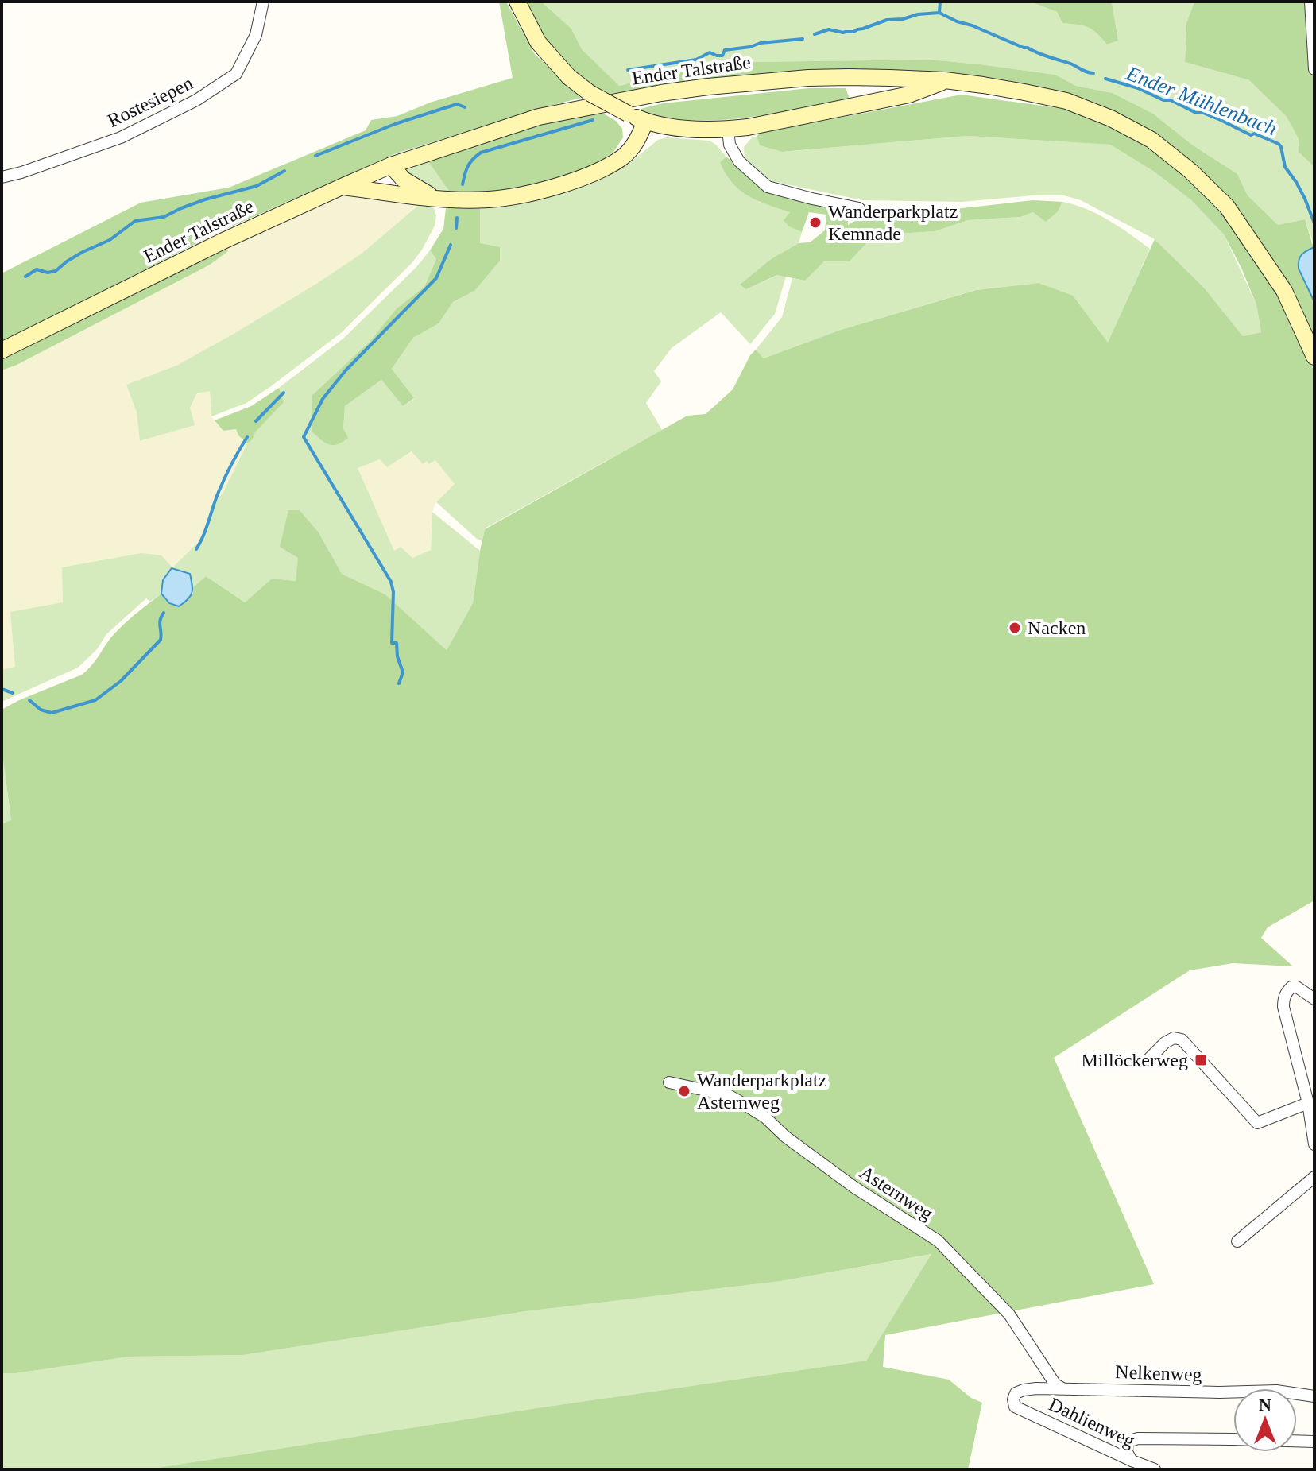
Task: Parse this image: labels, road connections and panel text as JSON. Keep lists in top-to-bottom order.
{
  "streets": {
    "main road": ["Ender Talstraße"],
    "street": [
      "Rostesiepen",
      "Asternweg",
      "Nelkenweg",
      "Dahlienweg"
    ]
  },
  "crossings": [
    ["Asternweg", "Nelkenweg"],
    ["Nelkenweg", "Dahlienweg"]
  ],
  "water": ["Ender Mühlenbach"],
  "places": {
    "other": ["Wanderparkplatz Kemnade", "Nacken", "Wanderparkplatz Asternweg"],
    "transit": ["Millöckerweg"]
  },
  "north": "top"
}
